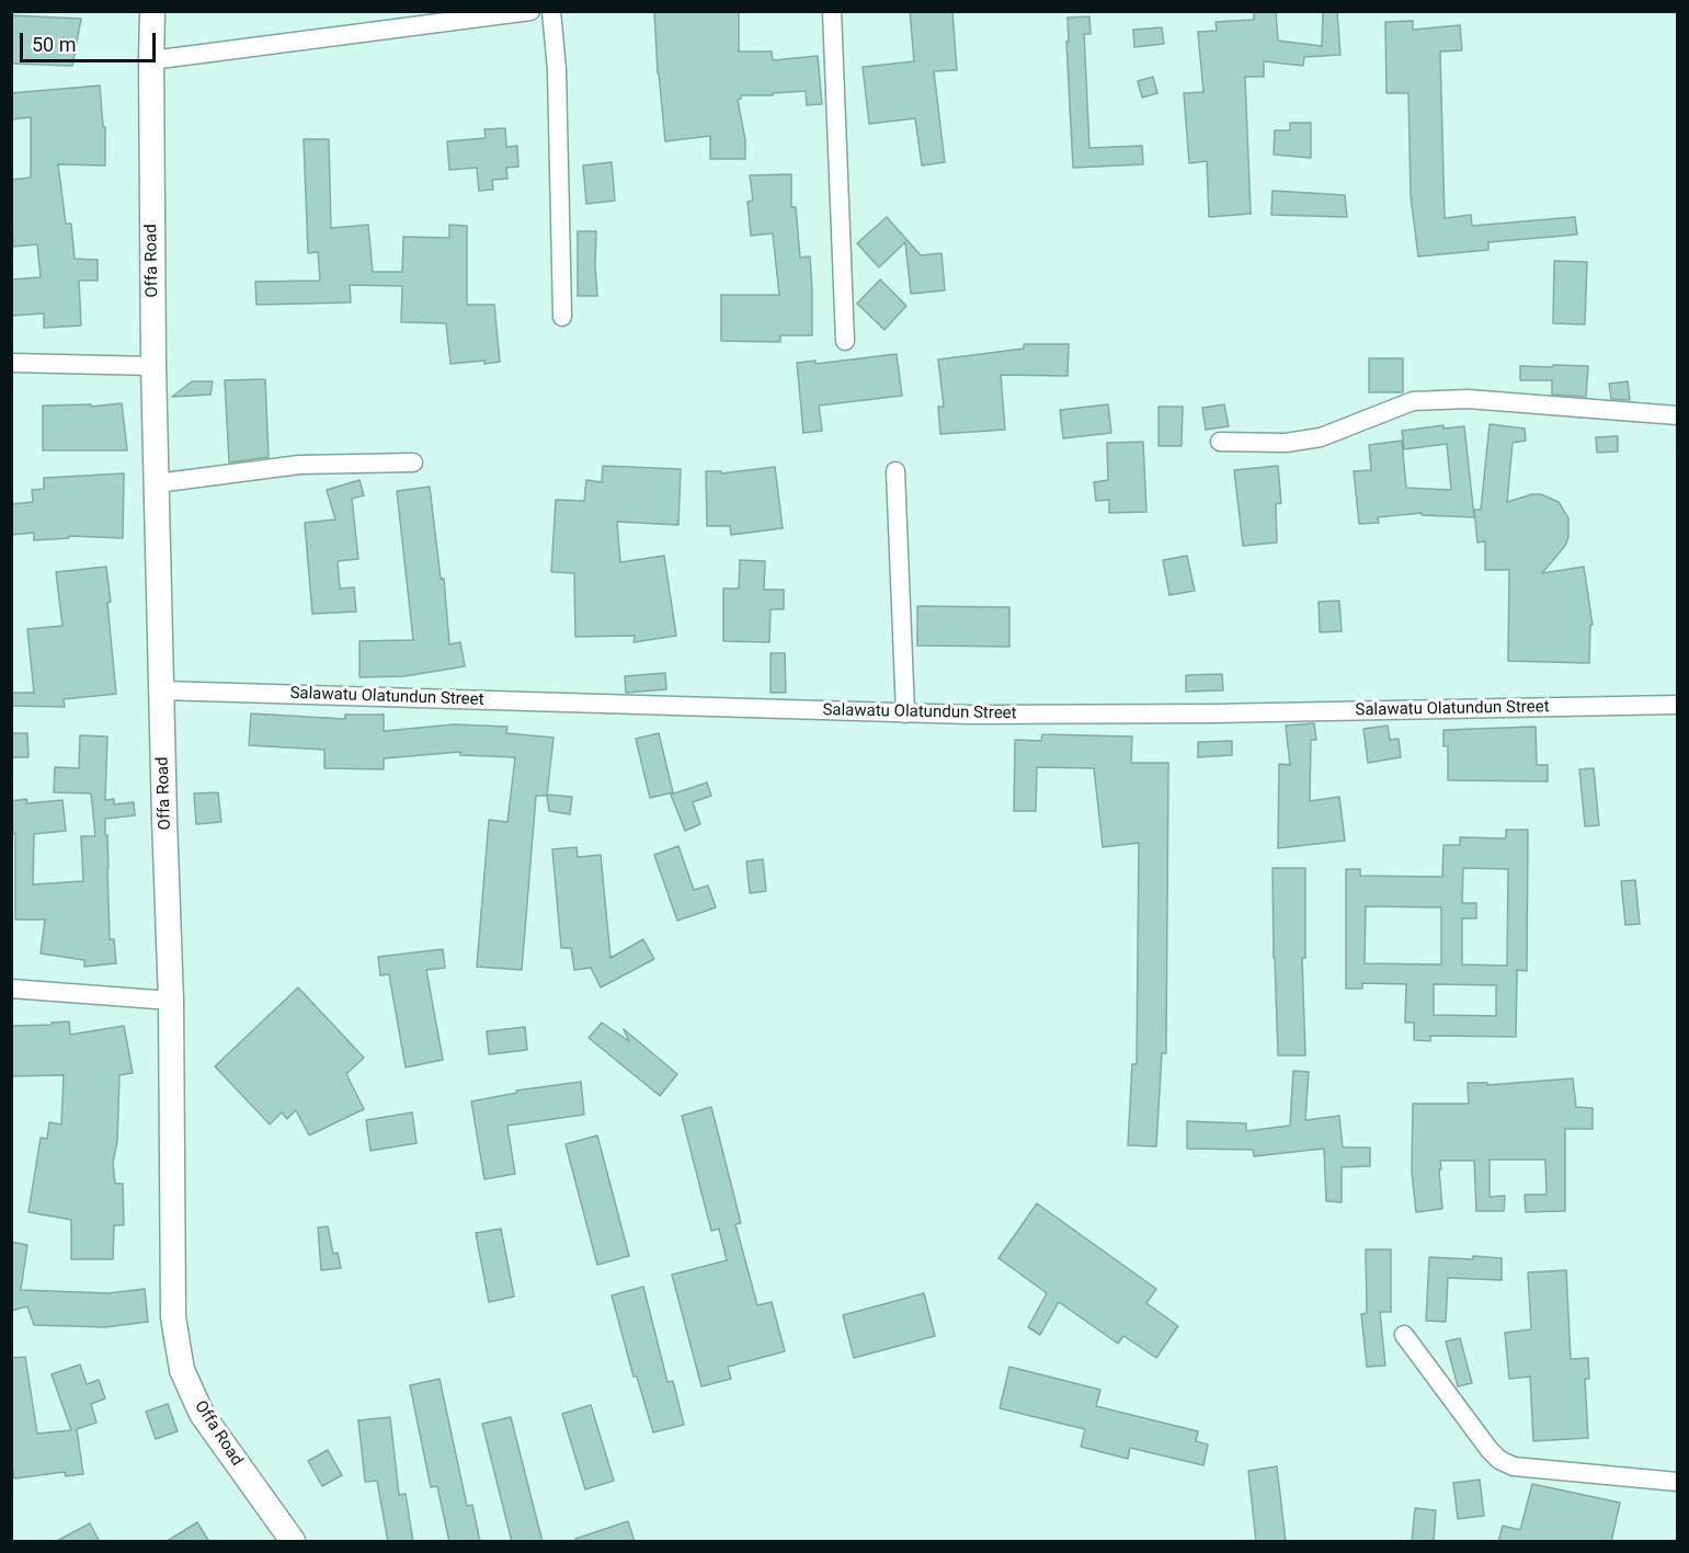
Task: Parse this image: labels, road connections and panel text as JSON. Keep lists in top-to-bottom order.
{
  "streets": {
    "street": ["Offa Road", "Salawatu Olatundun Street"]
  },
  "crossings": [
    ["Offa Road", "Salawatu Olatundun Street"]
  ],
  "scale_bar": "50 m"
}
